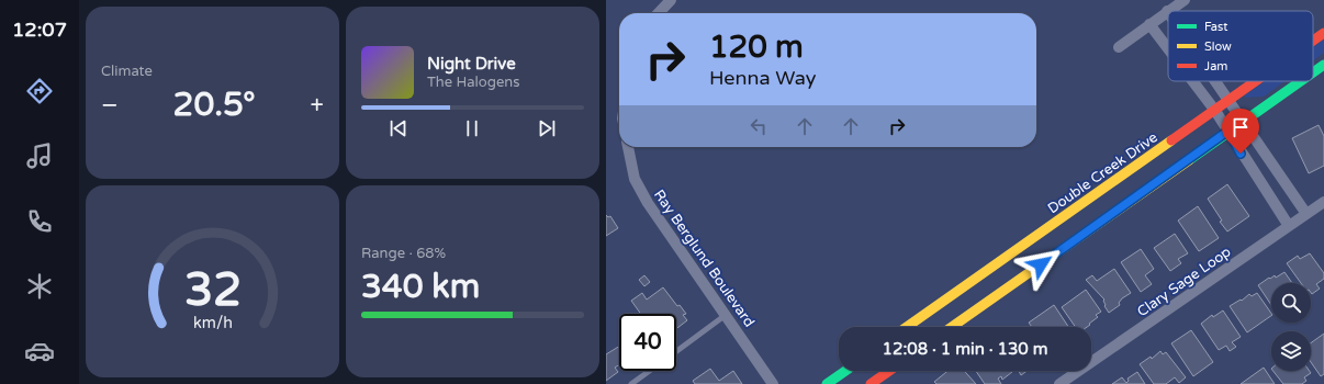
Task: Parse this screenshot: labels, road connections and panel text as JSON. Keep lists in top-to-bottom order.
{
  "streets": {
    "street": ["Double Creek Drive", "Ray Berglund Boulevard", "Clary Sage Loop"]
  },
  "legend": ["Fast", "Slow", "Jam"],
  "page": {
    "tabs": "12:07",
    "tile": [
      "Climate",
      ["Range · 68%", "340 km"]
    ],
    "turn": ["120 m", "Henna Way"],
    "song": ["Night Drive", "The Halogens"],
    "heat": ["−", "20.5°", "+"],
    "limit": "40",
    "trip": "12:08 · 1 min · 130 m",
    "gauge": ["32", "km/h"]
  }
}
